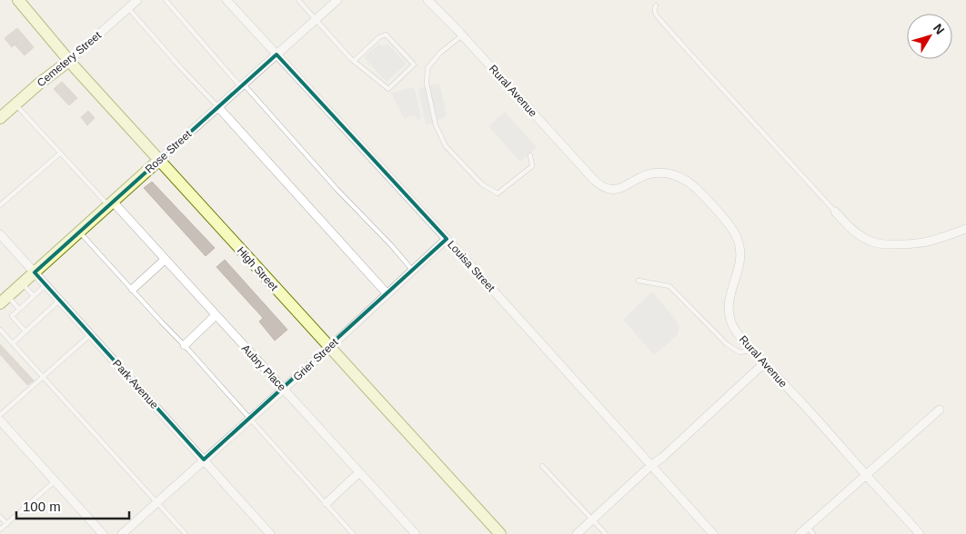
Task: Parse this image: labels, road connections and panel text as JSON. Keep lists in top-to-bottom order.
{
  "streets": {
    "main road": ["Cemetery Street", "Rose Street", "High Street"],
    "street": [
      "Rural Avenue",
      "Louisa Street",
      "Grier Street",
      "Aubry Place",
      "Park Avenue"
    ]
  },
  "crossings": [
    ["Cemetery Street", "High Street"],
    ["Cemetery Street", "Aubry Place"],
    ["Rose Street", "Louisa Street"],
    ["Rose Street", "High Street"],
    ["Rose Street", "Aubry Place"],
    ["Rose Street", "Park Avenue"],
    ["Louisa Street", "Grier Street"],
    ["High Street", "Grier Street"],
    ["Grier Street", "Aubry Place"],
    ["Grier Street", "Park Avenue"]
  ],
  "scale_bar": "100 m",
  "north": "top right"
}
